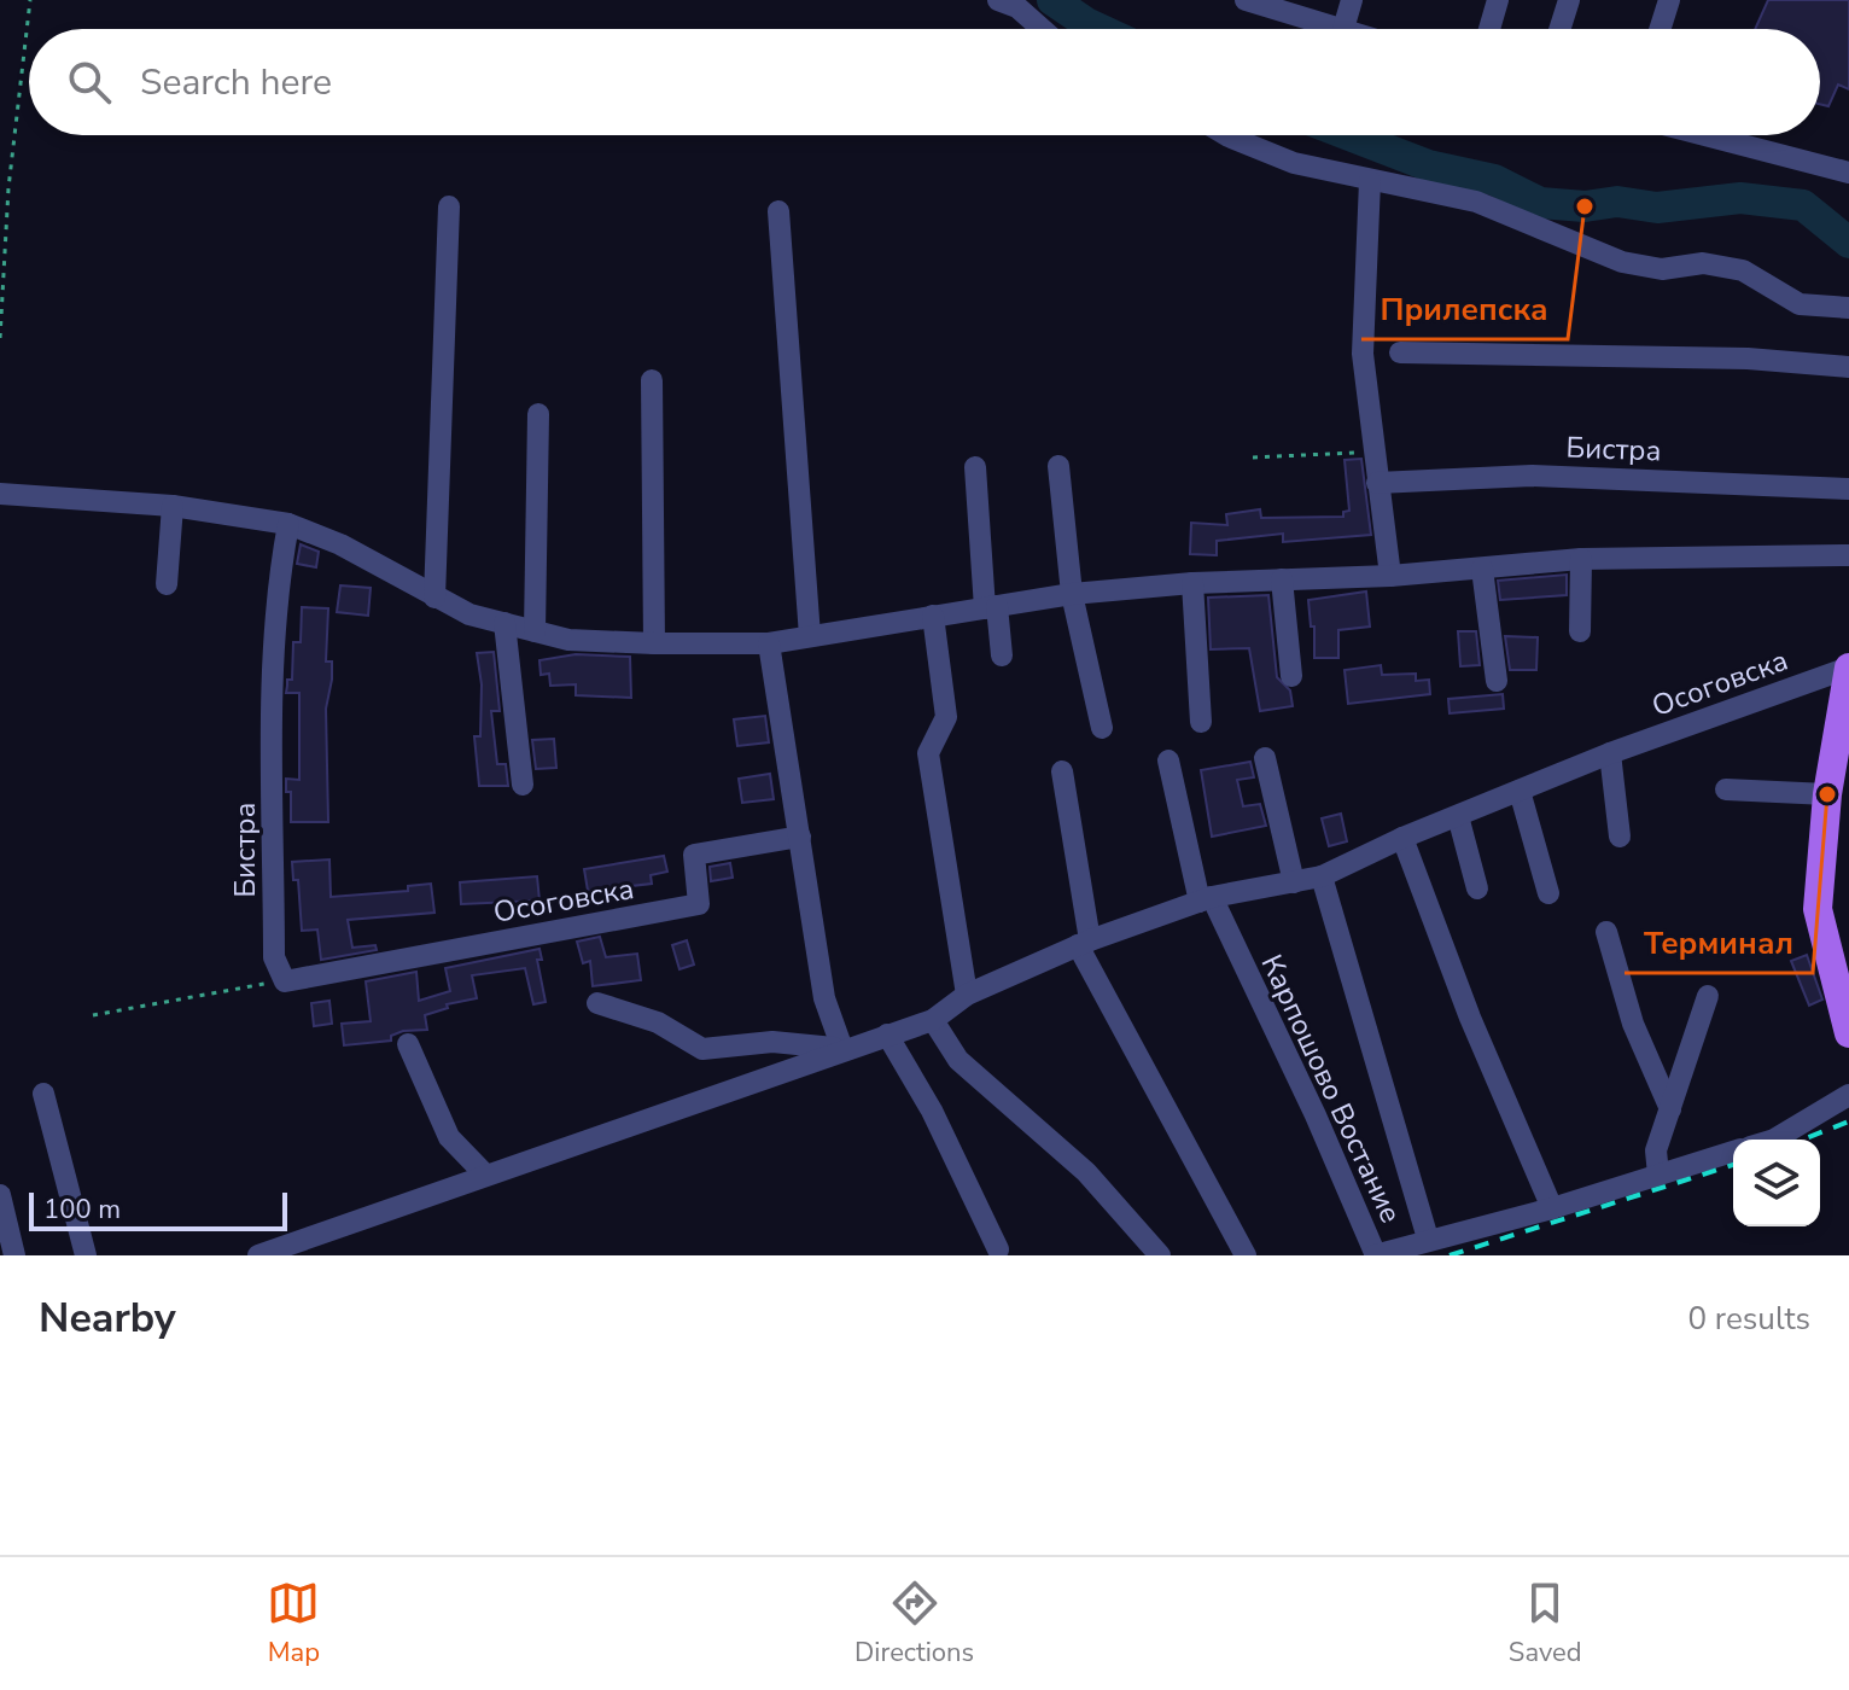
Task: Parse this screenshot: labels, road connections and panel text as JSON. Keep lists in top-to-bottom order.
{
  "streets": {
    "street": ["Бистра", "Осоговска", "Карпошово Востание"]
  },
  "crossings": [
    ["Бистра", "Осоговска"],
    ["Осоговска", "Карпошово Востание"]
  ],
  "places": ["Прилепска", "Терминал"],
  "scale_bar": "100 m",
  "page": {
    "search": "Search here",
    "scale": "100 m",
    "heading": ["Nearby", "0 results"],
    "nav": ["Map", "Directions", "Saved"]
  }
}
